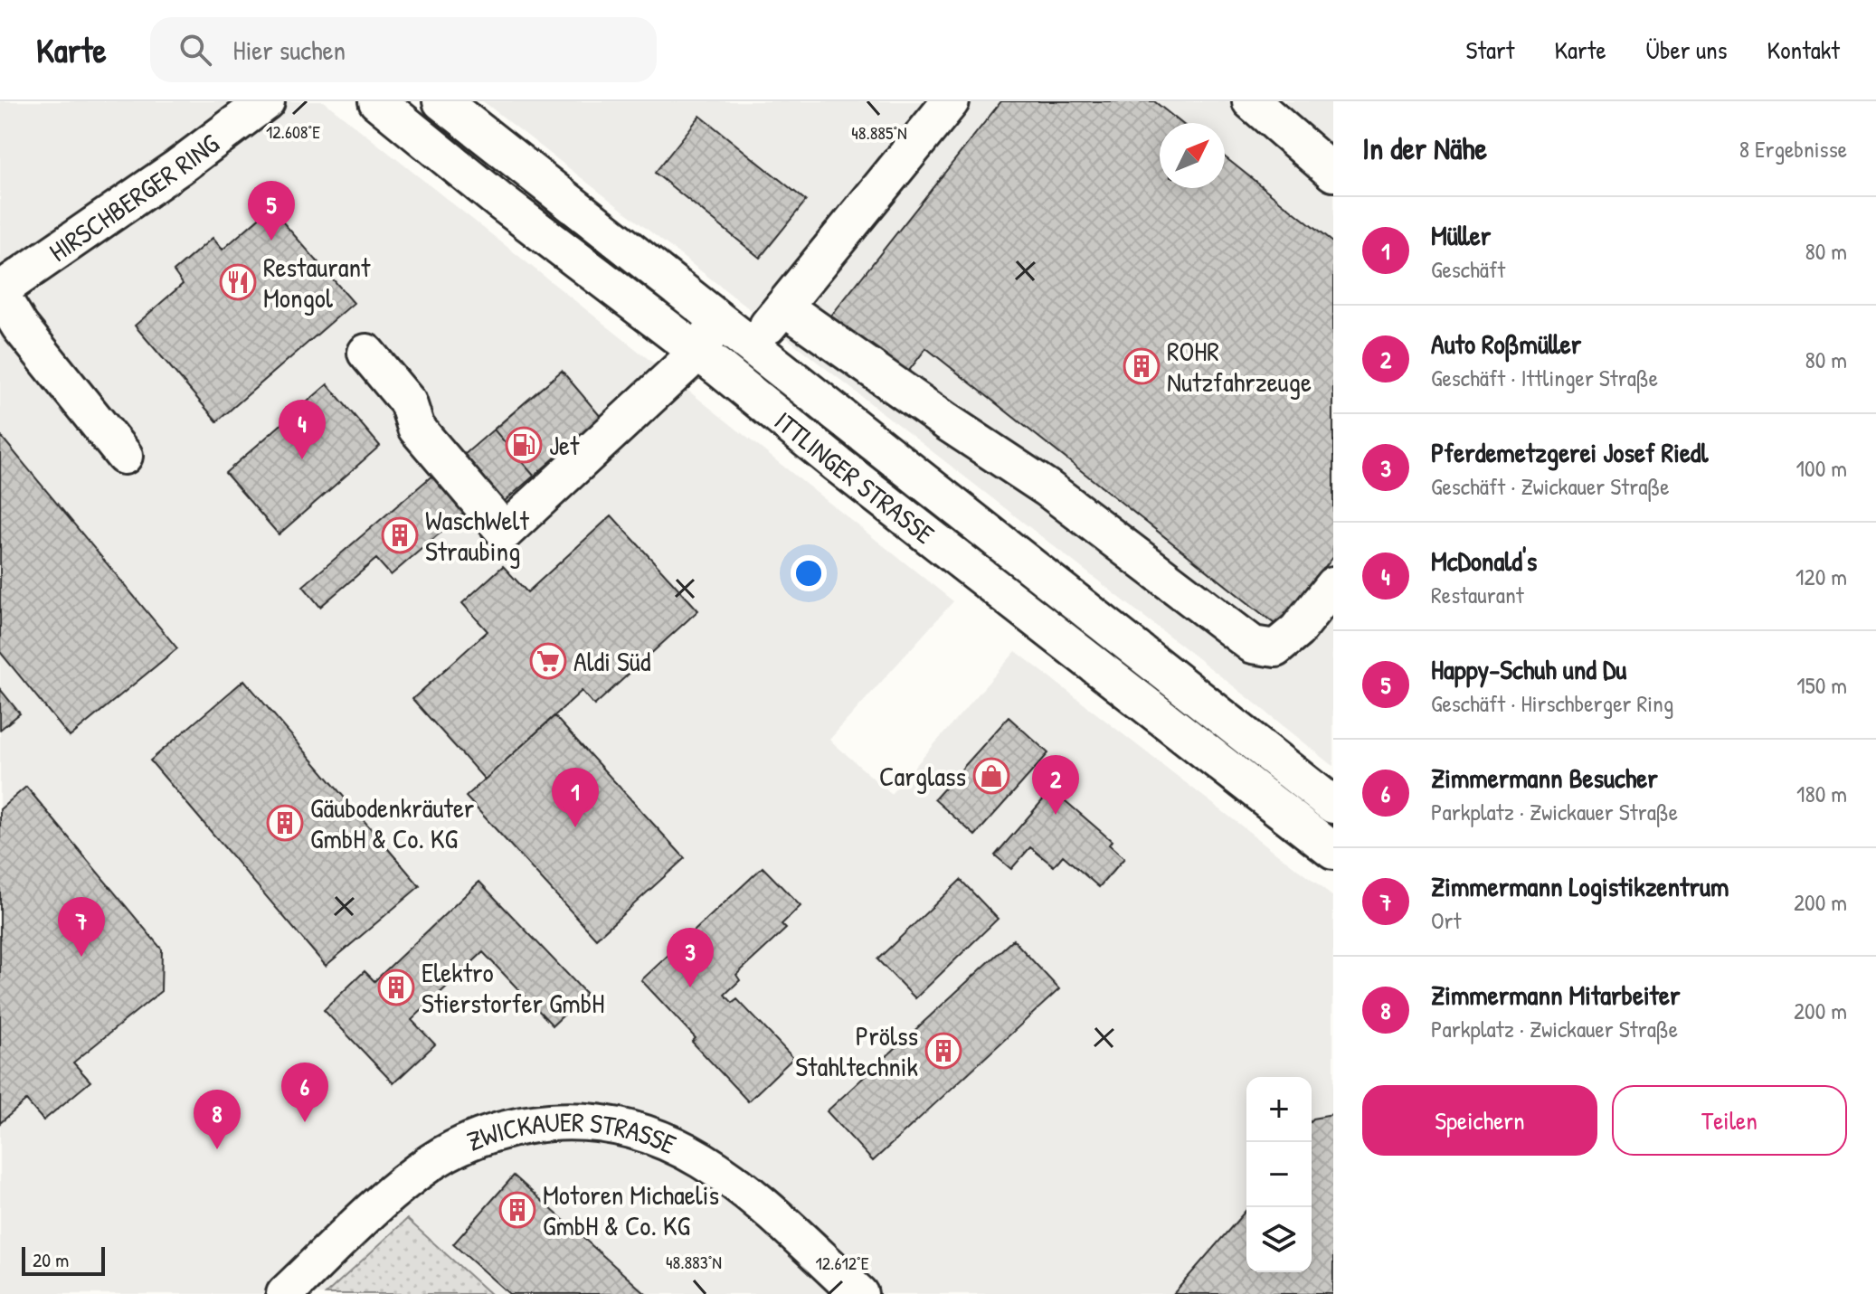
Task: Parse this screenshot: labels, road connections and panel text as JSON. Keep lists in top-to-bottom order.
{
  "streets": {
    "street": ["HIRSCHBERGER RING", "ITTLINGER STRASSE", "ZWICKAUER STRASSE"]
  },
  "places": {
    "restaurant": ["Restaurant Mongol"],
    "building": [
      "ROHR Nutzfahrzeuge",
      "WaschWelt Straubing",
      "Gäubodenkräuter GmbH & Co. KG",
      "Elektro Stierstorfer GmbH",
      "Prölss Stahltechnik",
      "Motoren Michaelis GmbH & Co. KG"
    ],
    "fuel station": ["Jet"],
    "supermarket": ["Aldi Süd"],
    "shop": ["Carglass"]
  },
  "scale_bar": "20 m",
  "north": "top right",
  "page": {
    "header": "Karte",
    "search": "Hier suchen",
    "nav": [
      "Start",
      "Karte",
      "Über uns",
      "Kontakt"
    ],
    "heading": ["In der Nähe", "8 Ergebnisse"],
    "pins": [
      "5",
      "4",
      "2",
      "1",
      "7",
      "3",
      "6",
      "8"
    ],
    "list": [
      {
        "mark": "1",
        "name": "Müller",
        "note": "Geschäft",
        "value": "80 m"
      },
      {
        "mark": "2",
        "name": "Auto Roßmüller",
        "note": "Geschäft · Ittlinger Straße",
        "value": "80 m"
      },
      {
        "mark": "3",
        "name": "Pferdemetzgerei Josef Riedl",
        "note": "Geschäft · Zwickauer Straße",
        "value": "100 m"
      },
      {
        "mark": "4",
        "name": "McDonald's",
        "note": "Restaurant",
        "value": "120 m"
      },
      {
        "mark": "5",
        "name": "Happy-Schuh und Du",
        "note": "Geschäft · Hirschberger Ring",
        "value": "150 m"
      },
      {
        "mark": "6",
        "name": "Zimmermann Besucher",
        "note": "Parkplatz · Zwickauer Straße",
        "value": "180 m"
      },
      {
        "mark": "7",
        "name": "Zimmermann Logistikzentrum",
        "note": "Ort",
        "value": "200 m"
      },
      {
        "mark": "8",
        "name": "Zimmermann Mitarbeiter",
        "note": "Parkplatz · Zwickauer Straße",
        "value": "200 m"
      }
    ],
    "buttons": ["Speichern", "Teilen"],
    "map_buttons": ["+", "−"],
    "scale": "20 m"
  },
  "coordinates": [
    "12.608°E",
    "48.885°N",
    "48.883°N",
    "12.612°E"
  ]
}
